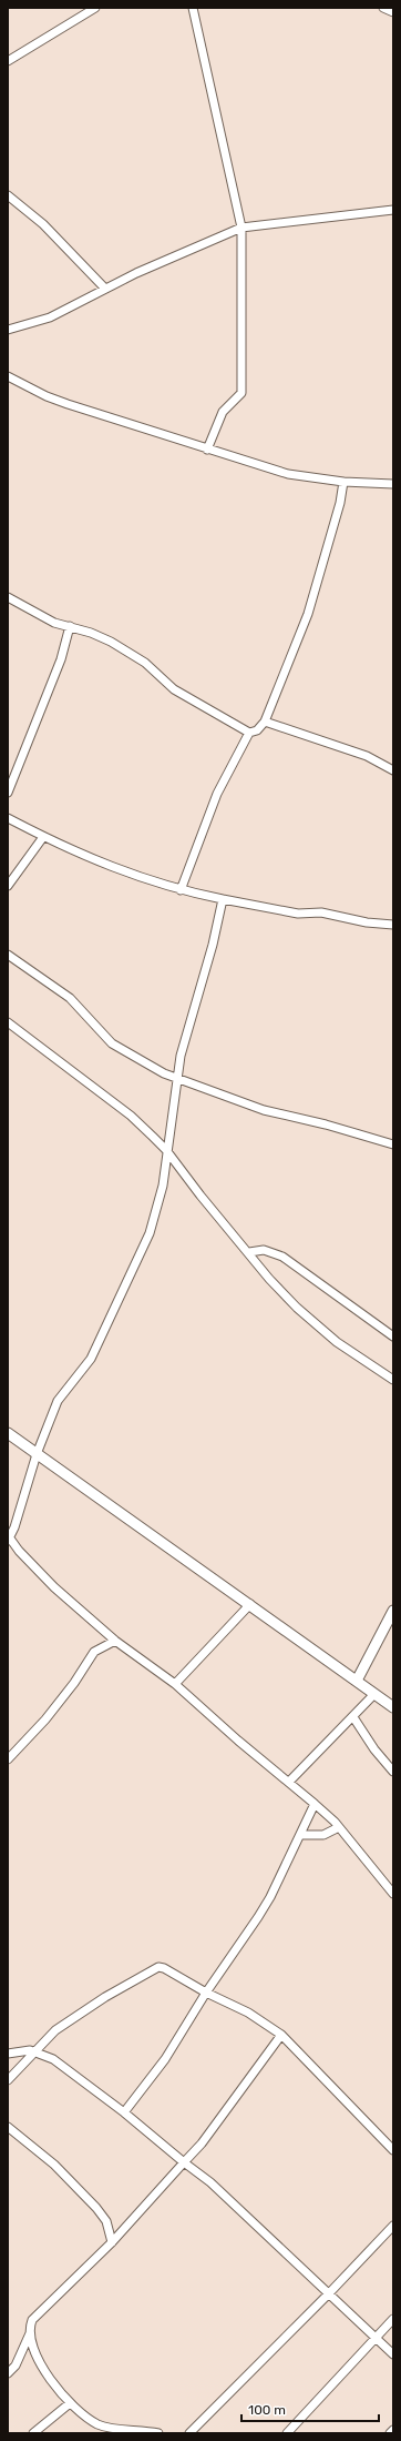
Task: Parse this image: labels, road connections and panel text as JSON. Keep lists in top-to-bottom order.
{
  "scale_bar": "100 m"
}
